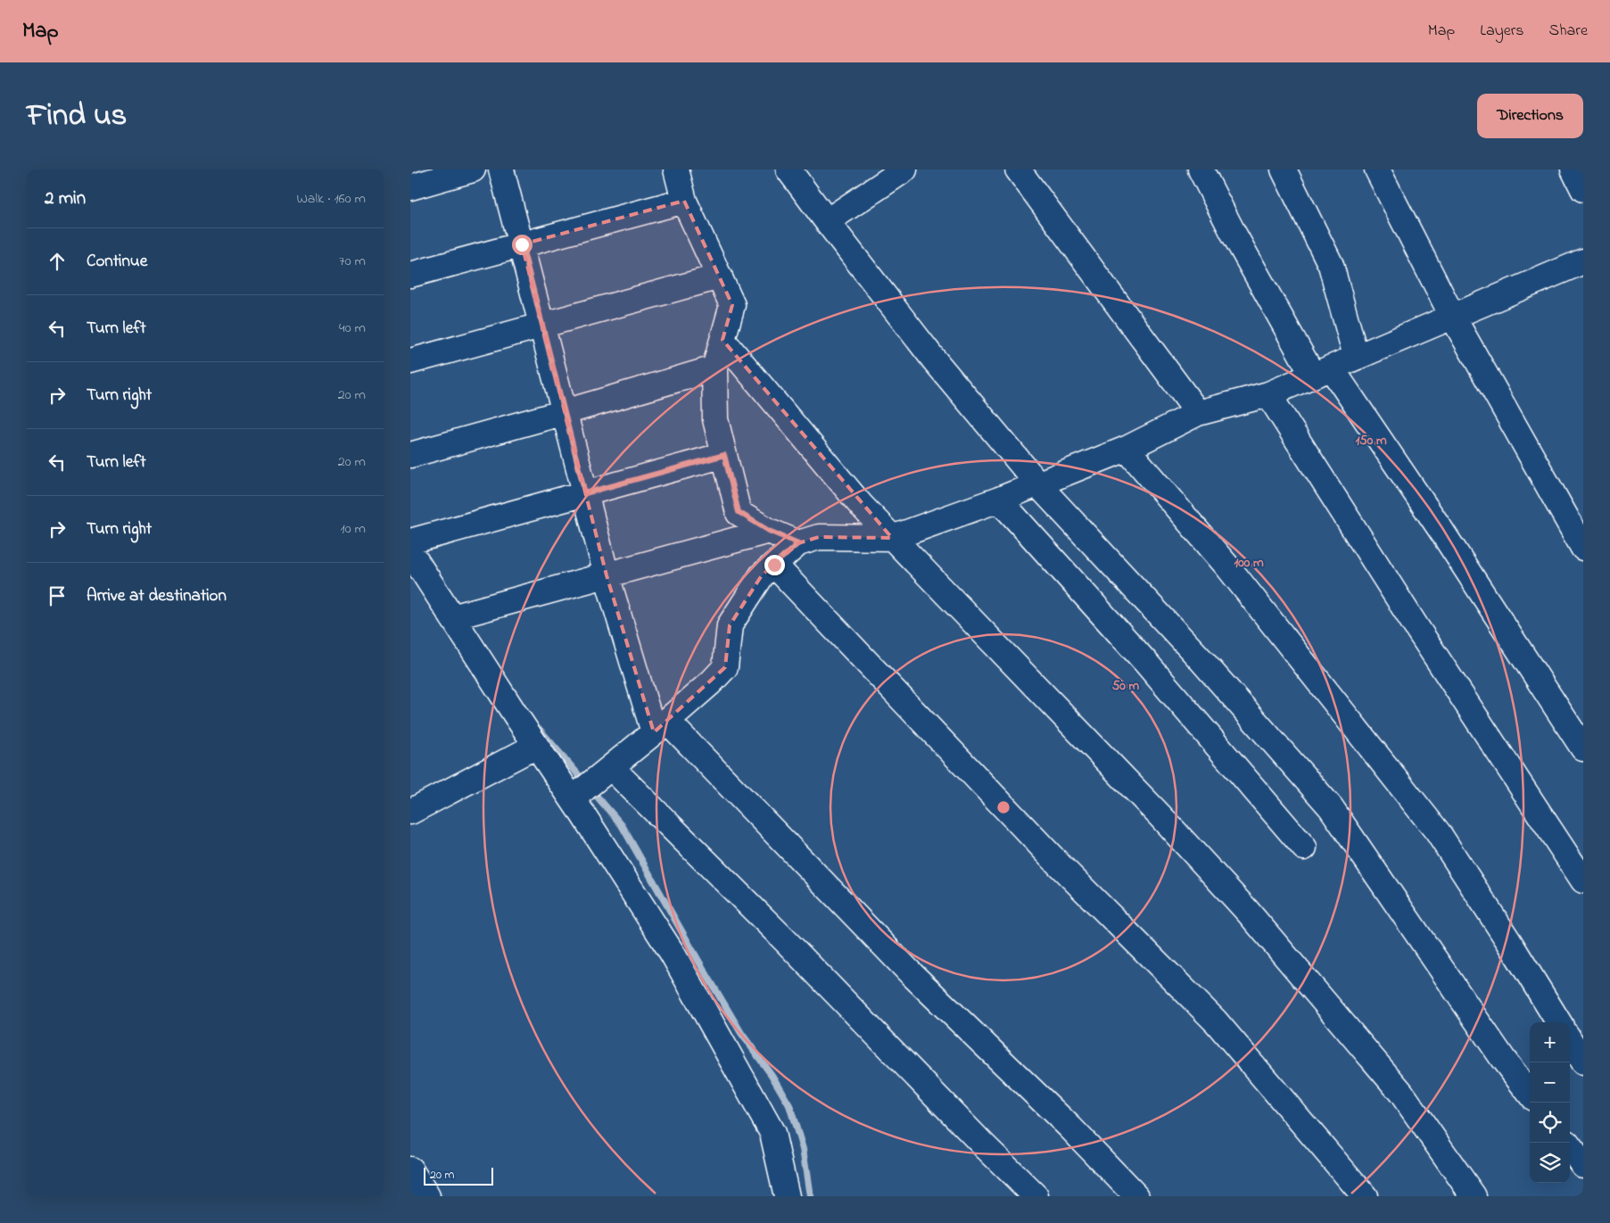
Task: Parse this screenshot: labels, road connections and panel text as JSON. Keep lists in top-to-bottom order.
{
  "scale_bar": "20 m",
  "page": {
    "header": "Map",
    "nav": ["Map", "Layers", "Share"],
    "title": "Find us",
    "buttons": "Directions",
    "heading": ["2 min", "Walk · 160 m"],
    "list": [
      ["Continue", "70 m"],
      ["Turn left", "40 m"],
      ["Turn right", "20 m"],
      ["Turn left", "20 m"],
      ["Turn right", "10 m"],
      "Arrive at destination"
    ],
    "map_buttons": ["+", "−"],
    "scale": "20 m"
  },
  "rings": ["150 m", "100 m", "50 m"]
}
